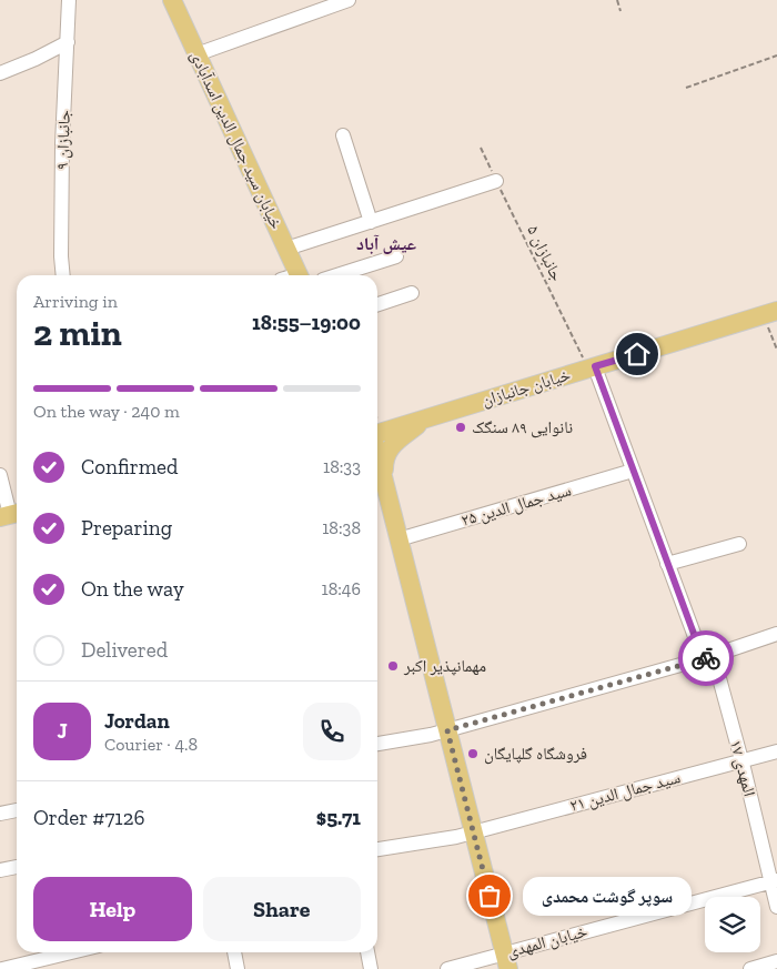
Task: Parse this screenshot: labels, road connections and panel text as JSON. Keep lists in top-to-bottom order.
{
  "streets": {
    "main road": ["خیابان سید جمال الدین اسدآبادی", "خیابان جانبازان"],
    "street": [
      "جانبازان ۹",
      "سید جمال الدین ۲۵",
      "المهدی ۱۷",
      "سید جمال الدین ۲۱",
      "خیابان المهدی"
    ],
    "path": ["جانبازان ۵"]
  },
  "crossings": [
    ["جانبازان ۵", "خیابان جانبازان"],
    ["جانبازان ۵", "المهدی ۱۷"],
    ["خیابان جانبازان", "المهدی ۱۷"],
    ["سید جمال الدین ۲۵", "المهدی ۱۷"],
    ["المهدی ۱۷", "سید جمال الدین ۲۱"],
    ["المهدی ۱۷", "خیابان المهدی"]
  ],
  "districts": ["عیش آباد"],
  "places": [
    "نانوایی ۸۹ سنگک",
    "مهمانپذیر اکبر",
    "فروشگاه گلپایگان",
    "سوپر گوشت محمدی"
  ],
  "page": {
    "heading": ["2 min", "Arriving in", "18:55–19:00"],
    "panel": [
      "Jordan",
      "Courier · 4.8",
      "Order #7126",
      "$5.71"
    ],
    "bar": "On the way · 240 m",
    "list": [
      ["Confirmed", "18:33"],
      ["Preparing", "18:38"],
      ["On the way", "18:46"],
      "Delivered"
    ],
    "round": "J",
    "buttons": ["Help", "Share"],
    "bubble": "سوپر گوشت محمدی"
  }
}
